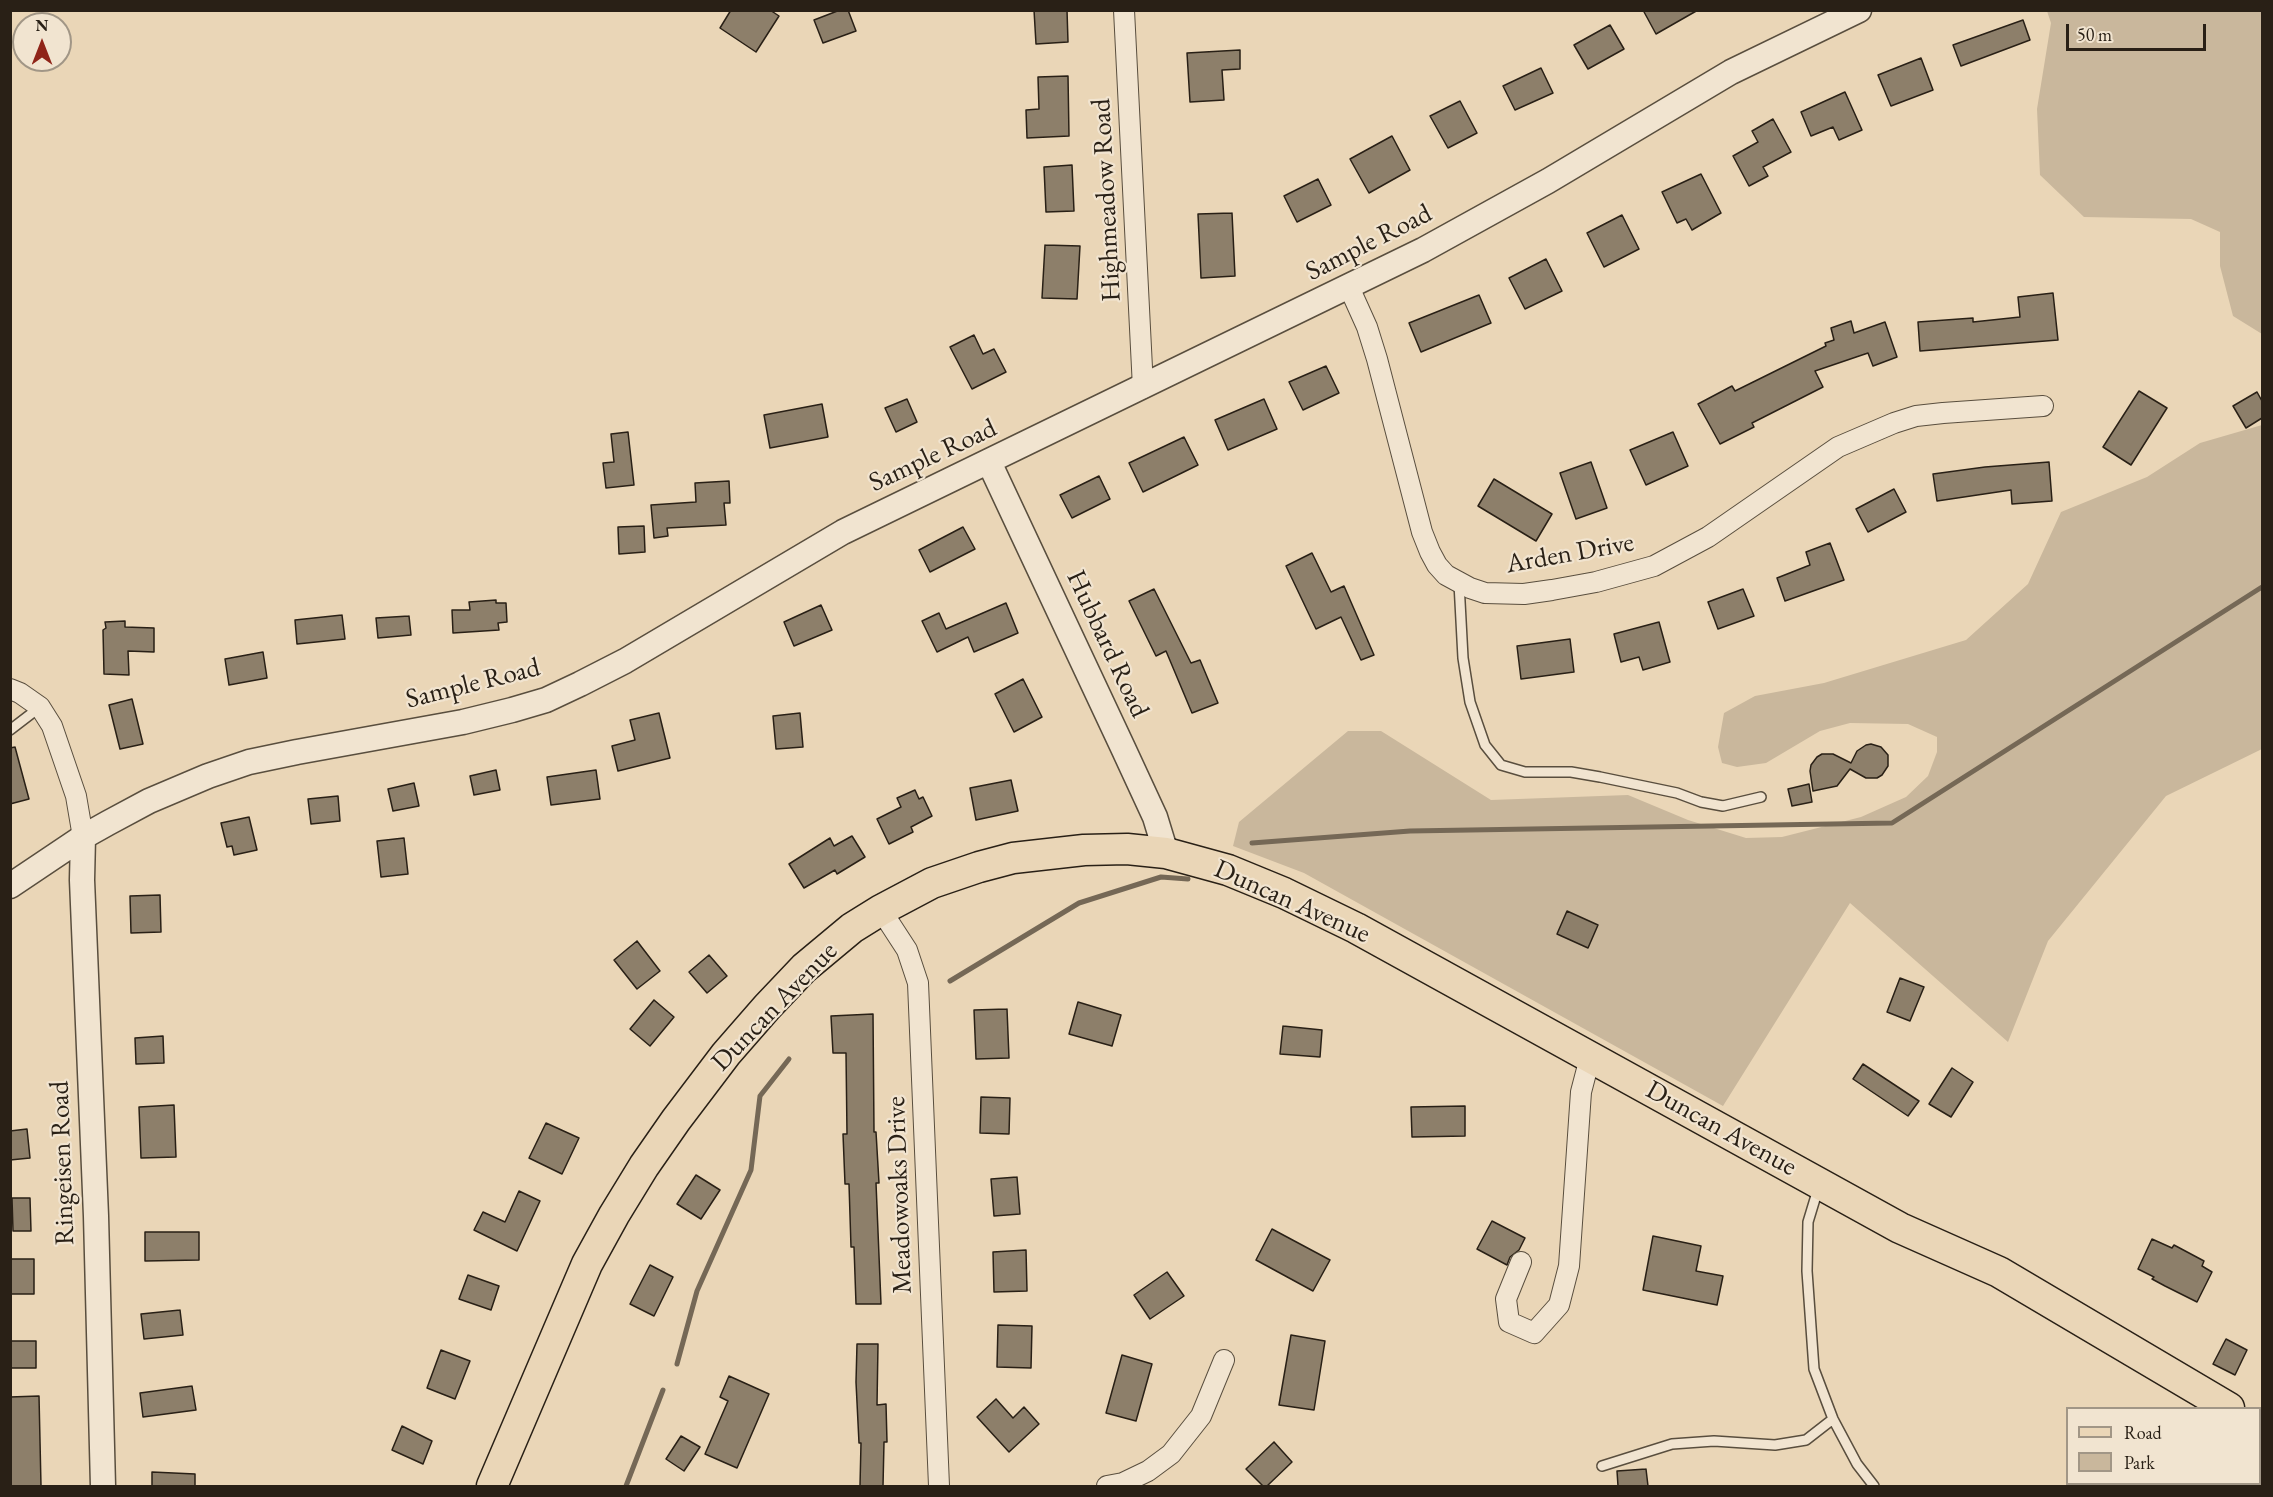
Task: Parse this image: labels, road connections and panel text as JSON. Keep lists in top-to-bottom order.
{
  "streets": {
    "main road": ["Duncan Avenue"],
    "street": [
      "Highmeadow Road",
      "Sample Road",
      "Arden Drive",
      "Hubbard Road",
      "Ringeisen Road",
      "Meadowoaks Drive"
    ]
  },
  "crossings": [
    ["Highmeadow Road", "Sample Road"],
    ["Sample Road", "Arden Drive"],
    ["Sample Road", "Hubbard Road"],
    ["Sample Road", "Ringeisen Road"],
    ["Hubbard Road", "Duncan Avenue"],
    ["Duncan Avenue", "Meadowoaks Drive"]
  ],
  "legend": ["Road", "Park"],
  "scale_bar": "50 m",
  "north": "top"
}
